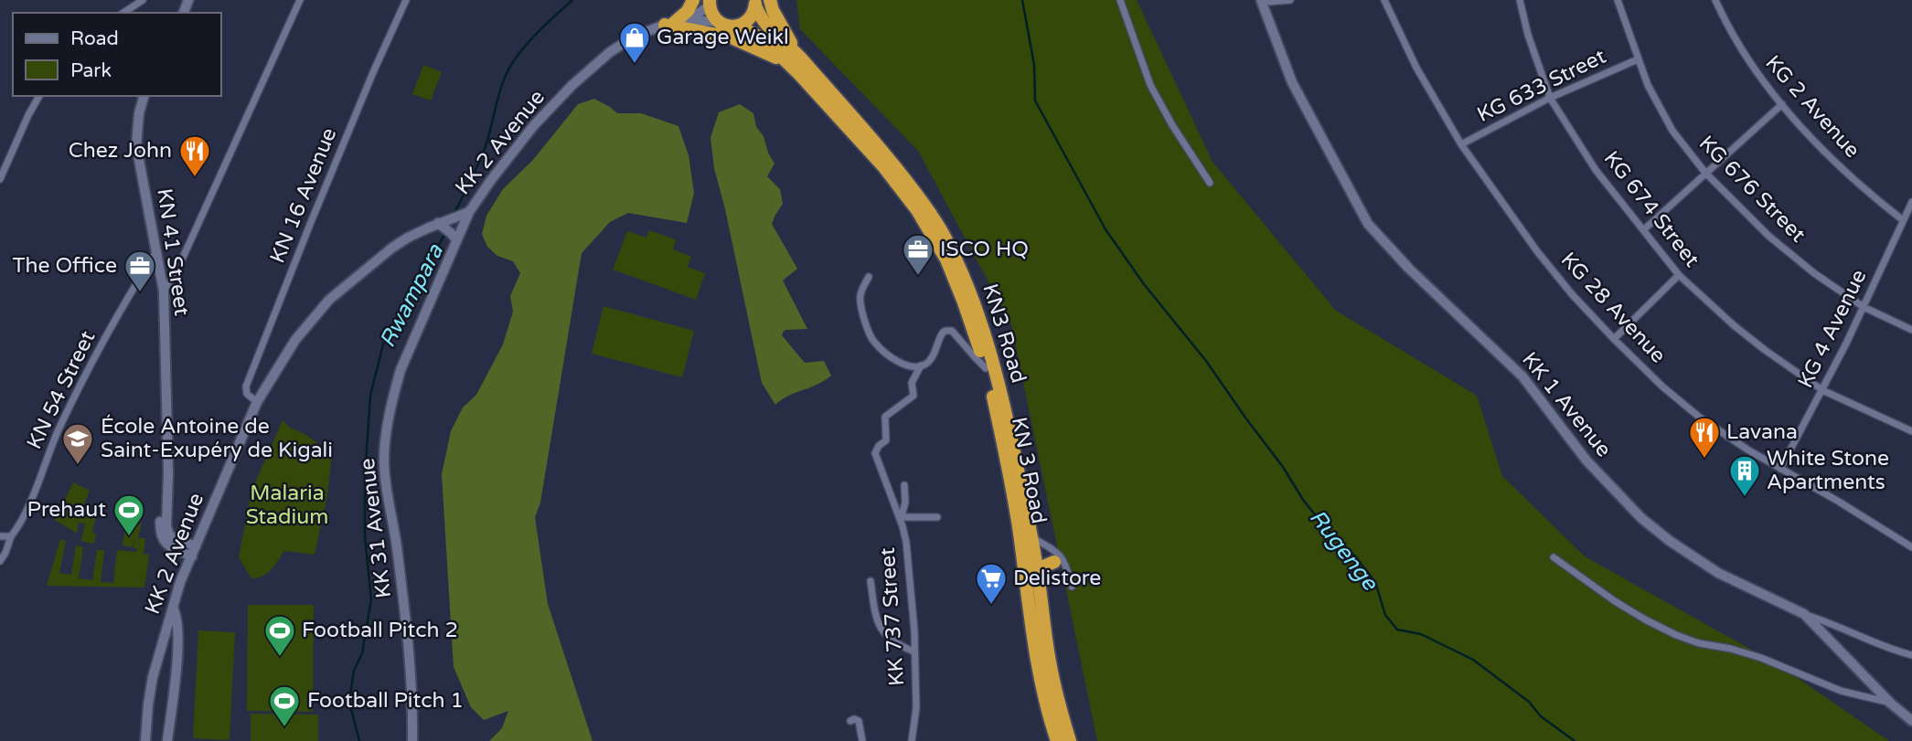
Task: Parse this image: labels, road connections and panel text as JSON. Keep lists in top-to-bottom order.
{
  "streets": {
    "highway": ["KN3 Road", "KN 3 Road"],
    "main road": [
      "KK 2 Avenue",
      "KN 41 Street",
      "KK 1 Avenue",
      "KK 31 Avenue"
    ],
    "street": [
      "KG 633 Street",
      "KG 2 Avenue",
      "KG 676 Street",
      "KN 16 Avenue",
      "KG 674 Street",
      "KG 28 Avenue",
      "KG 4 Avenue",
      "KN 54 Street",
      "KK 737 Street"
    ]
  },
  "crossings": [
    ["KG 633 Street", "KG 676 Street"],
    ["KG 633 Street", "KG 674 Street"],
    ["KG 633 Street", "KG 28 Avenue"],
    ["KG 2 Avenue", "KG 4 Avenue"],
    ["KK 2 Avenue", "KN 16 Avenue"],
    ["KK 2 Avenue", "KN 41 Street"],
    ["KK 2 Avenue", "KN 3 Road"],
    ["KK 2 Avenue", "KK 31 Avenue"],
    ["KG 676 Street", "KG 4 Avenue"],
    ["KG 674 Street", "KG 4 Avenue"],
    ["KN 41 Street", "KN 54 Street"],
    ["KG 28 Avenue", "KG 4 Avenue"],
    ["KN3 Road", "KN 3 Road"]
  ],
  "water": ["Rwampara", "Rugenge"],
  "parks": ["Malaria Stadium"],
  "places": {
    "shop": ["Garage Weikl"],
    "restaurant": ["Chez John", "Lavana"],
    "office": ["ISCO HQ", "The Office"],
    "school or university": ["École Antoine de Saint-Exupéry de Kigali"],
    "building": ["White Stone Apartments"],
    "sports": ["Prehaut", "Football Pitch 2", "Football Pitch 1"],
    "supermarket": ["Delistore"]
  },
  "legend": ["Road", "Park"]
}
